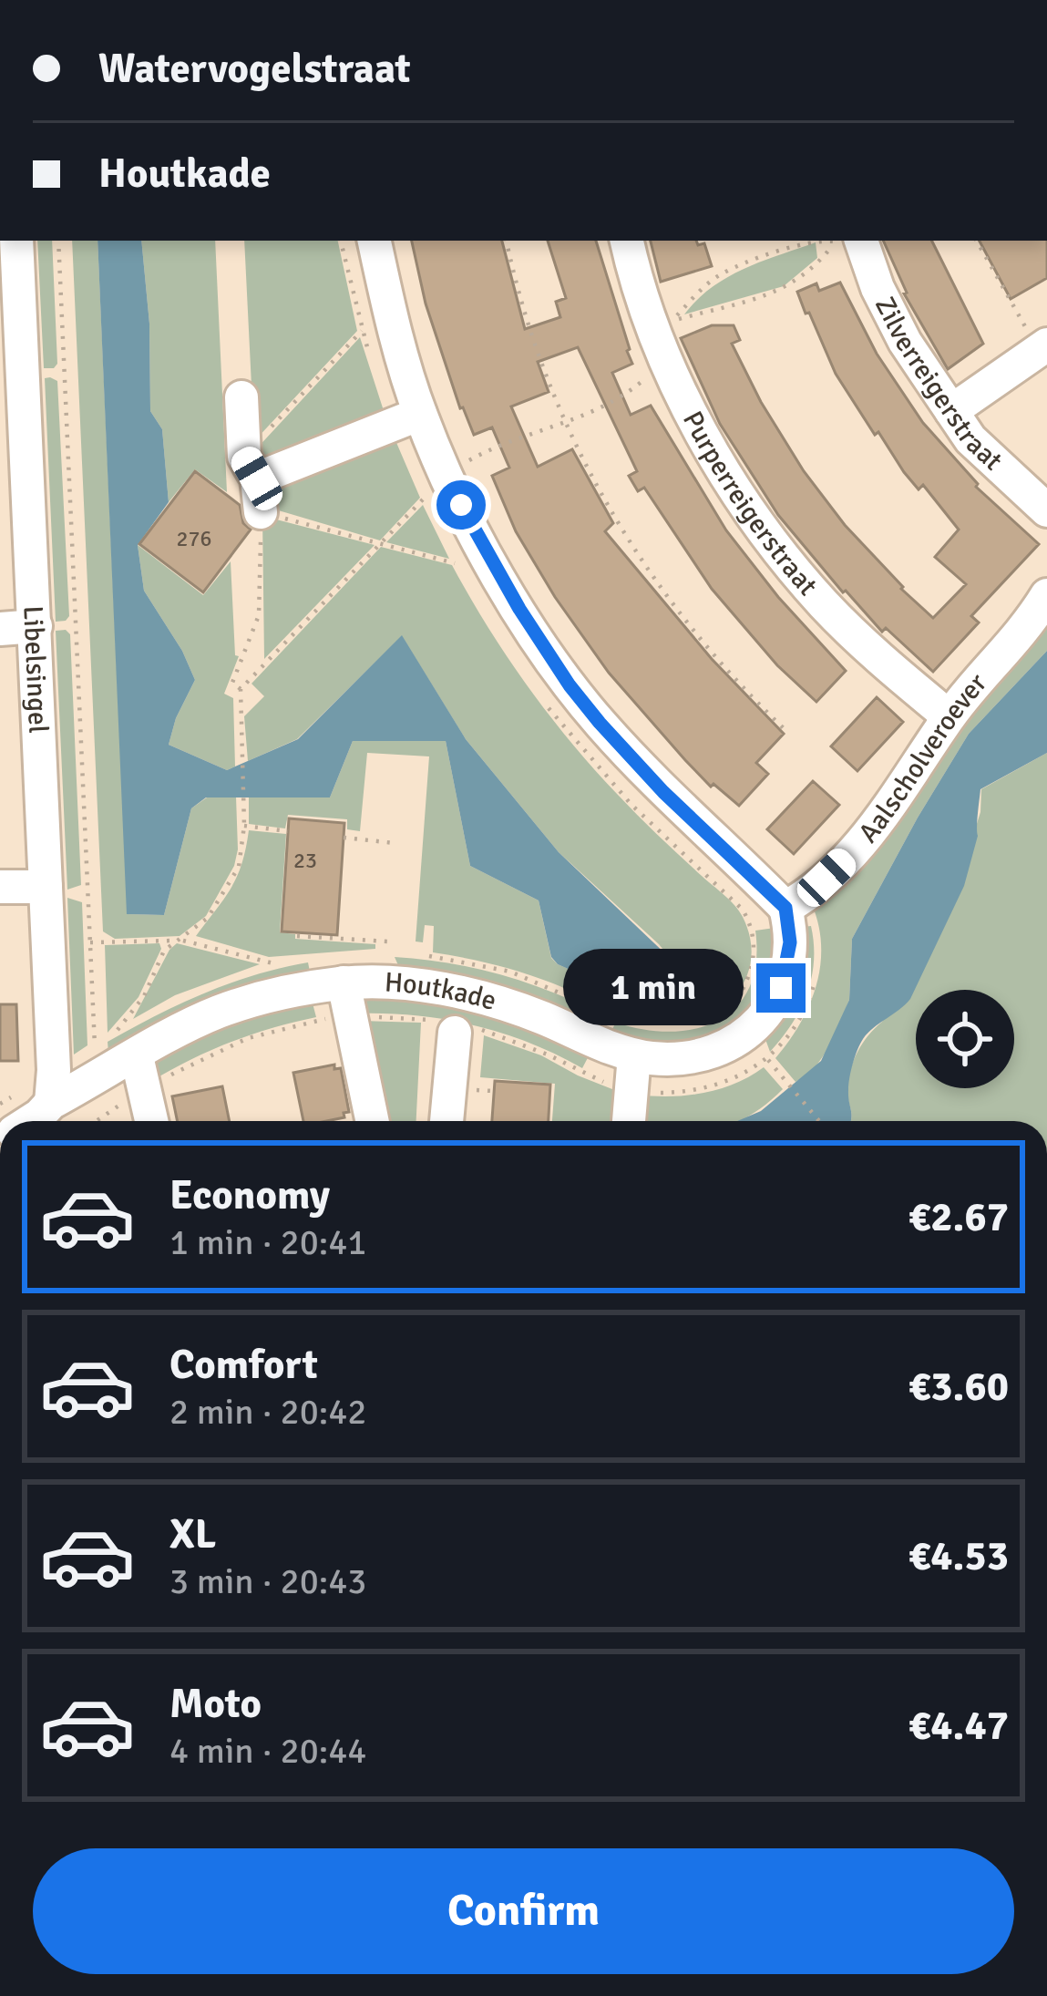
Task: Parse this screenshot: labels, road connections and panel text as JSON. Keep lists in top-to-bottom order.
{
  "streets": {
    "street": [
      "Zilverreigerstraat",
      "Purperreigerstraat",
      "Libelsingel",
      "Aalscholveroever",
      "Houtkade"
    ]
  },
  "crossings": [
    ["Purperreigerstraat", "Aalscholveroever"],
    ["Libelsingel", "Houtkade"]
  ],
  "house_numbers": ["276", "23"],
  "page": {
    "banner": ["Watervogelstraat", "Houtkade"],
    "bubble": "1 min",
    "list": [
      {
        "name": "Economy",
        "note": "1 min · 20:41",
        "value": "€2.67"
      },
      {
        "name": "Comfort",
        "note": "2 min · 20:42",
        "value": "€3.60"
      },
      {
        "name": "XL",
        "note": "3 min · 20:43",
        "value": "€4.53"
      },
      {
        "name": "Moto",
        "note": "4 min · 20:44",
        "value": "€4.47"
      }
    ],
    "buttons": "Confirm"
  }
}
